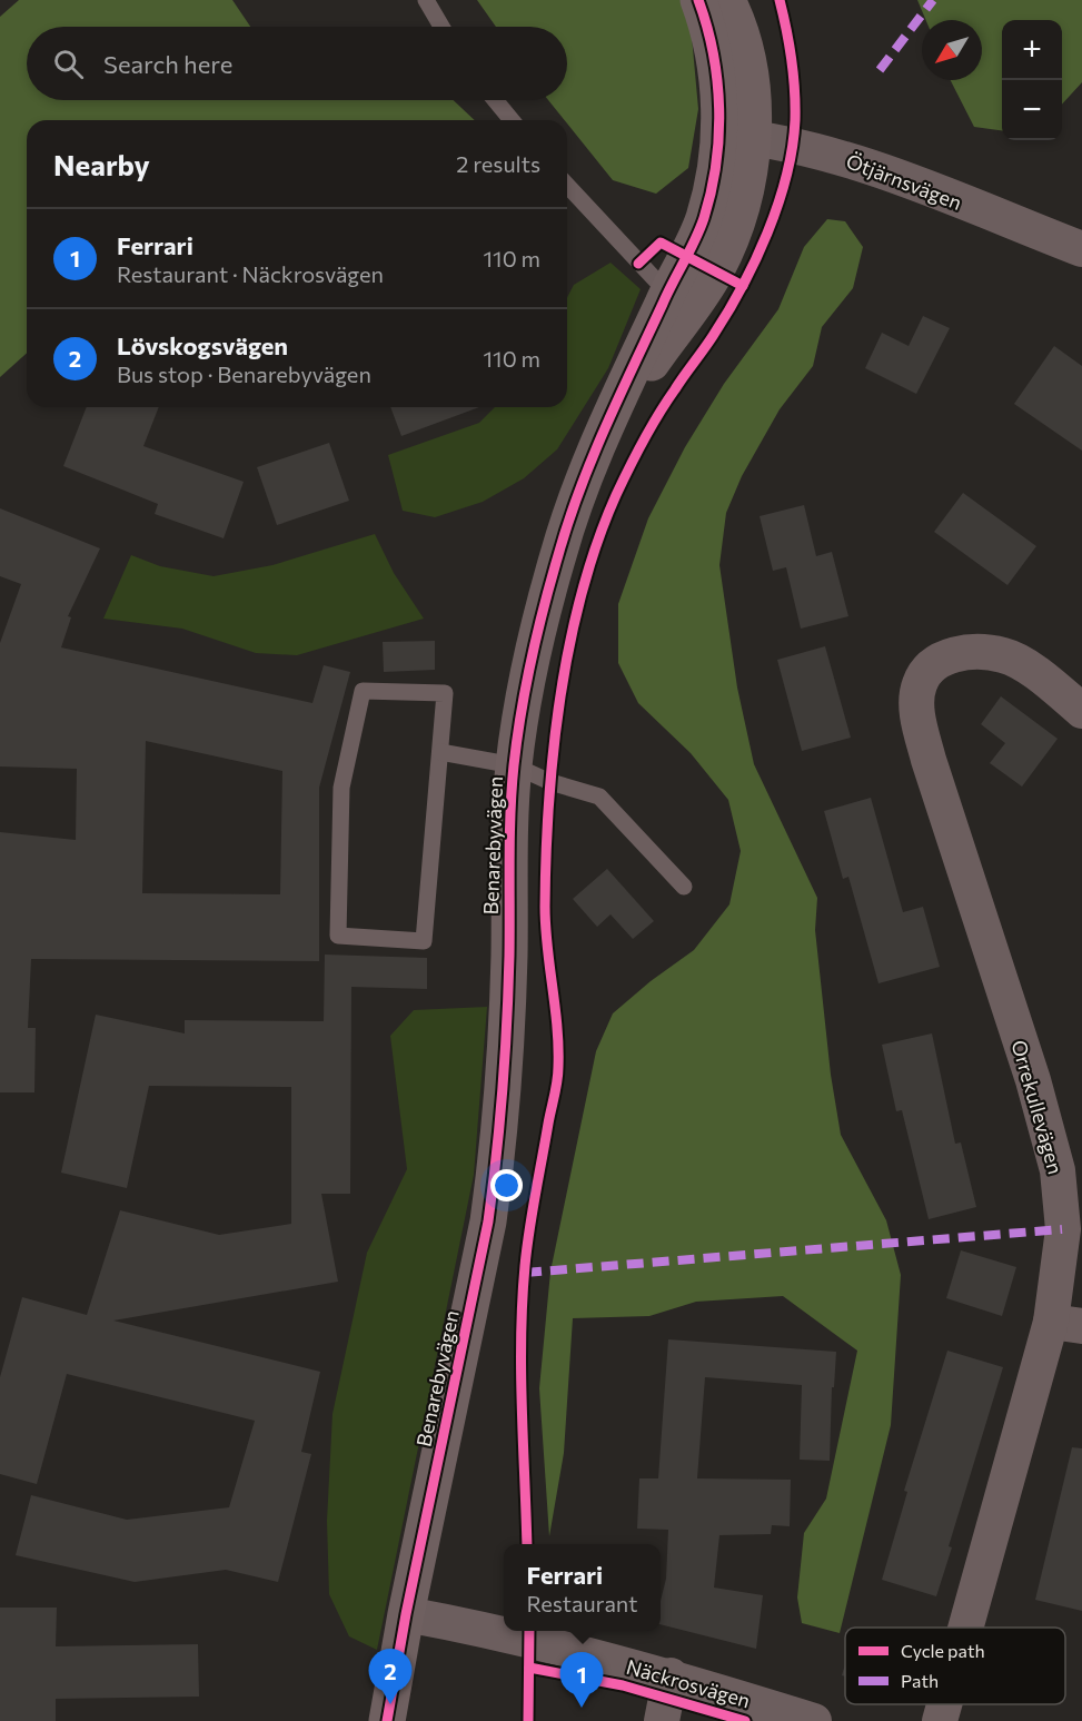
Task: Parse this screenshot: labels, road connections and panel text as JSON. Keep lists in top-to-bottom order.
{
  "streets": {
    "street": [
      "Ötjärnsvägen",
      "Benarebyvägen",
      "Orrekullevägen",
      "Näckrosvägen"
    ]
  },
  "crossings": [
    ["Ötjärnsvägen", "Benarebyvägen"],
    ["Benarebyvägen", "Näckrosvägen"]
  ],
  "legend": ["Cycle path", "Path"],
  "north": "bottom left",
  "page": {
    "map_buttons": ["+", "−"],
    "search": "Search here",
    "heading": ["Nearby", "2 results"],
    "list": [
      {
        "mark": "1",
        "name": "Ferrari",
        "note": "Restaurant · Näckrosvägen",
        "value": "110 m"
      },
      {
        "mark": "2",
        "name": "Lövskogsvägen",
        "note": "Bus stop · Benarebyvägen",
        "value": "110 m"
      }
    ],
    "popup": ["Ferrari", "Restaurant"],
    "pins": ["2", "1"]
  }
}
